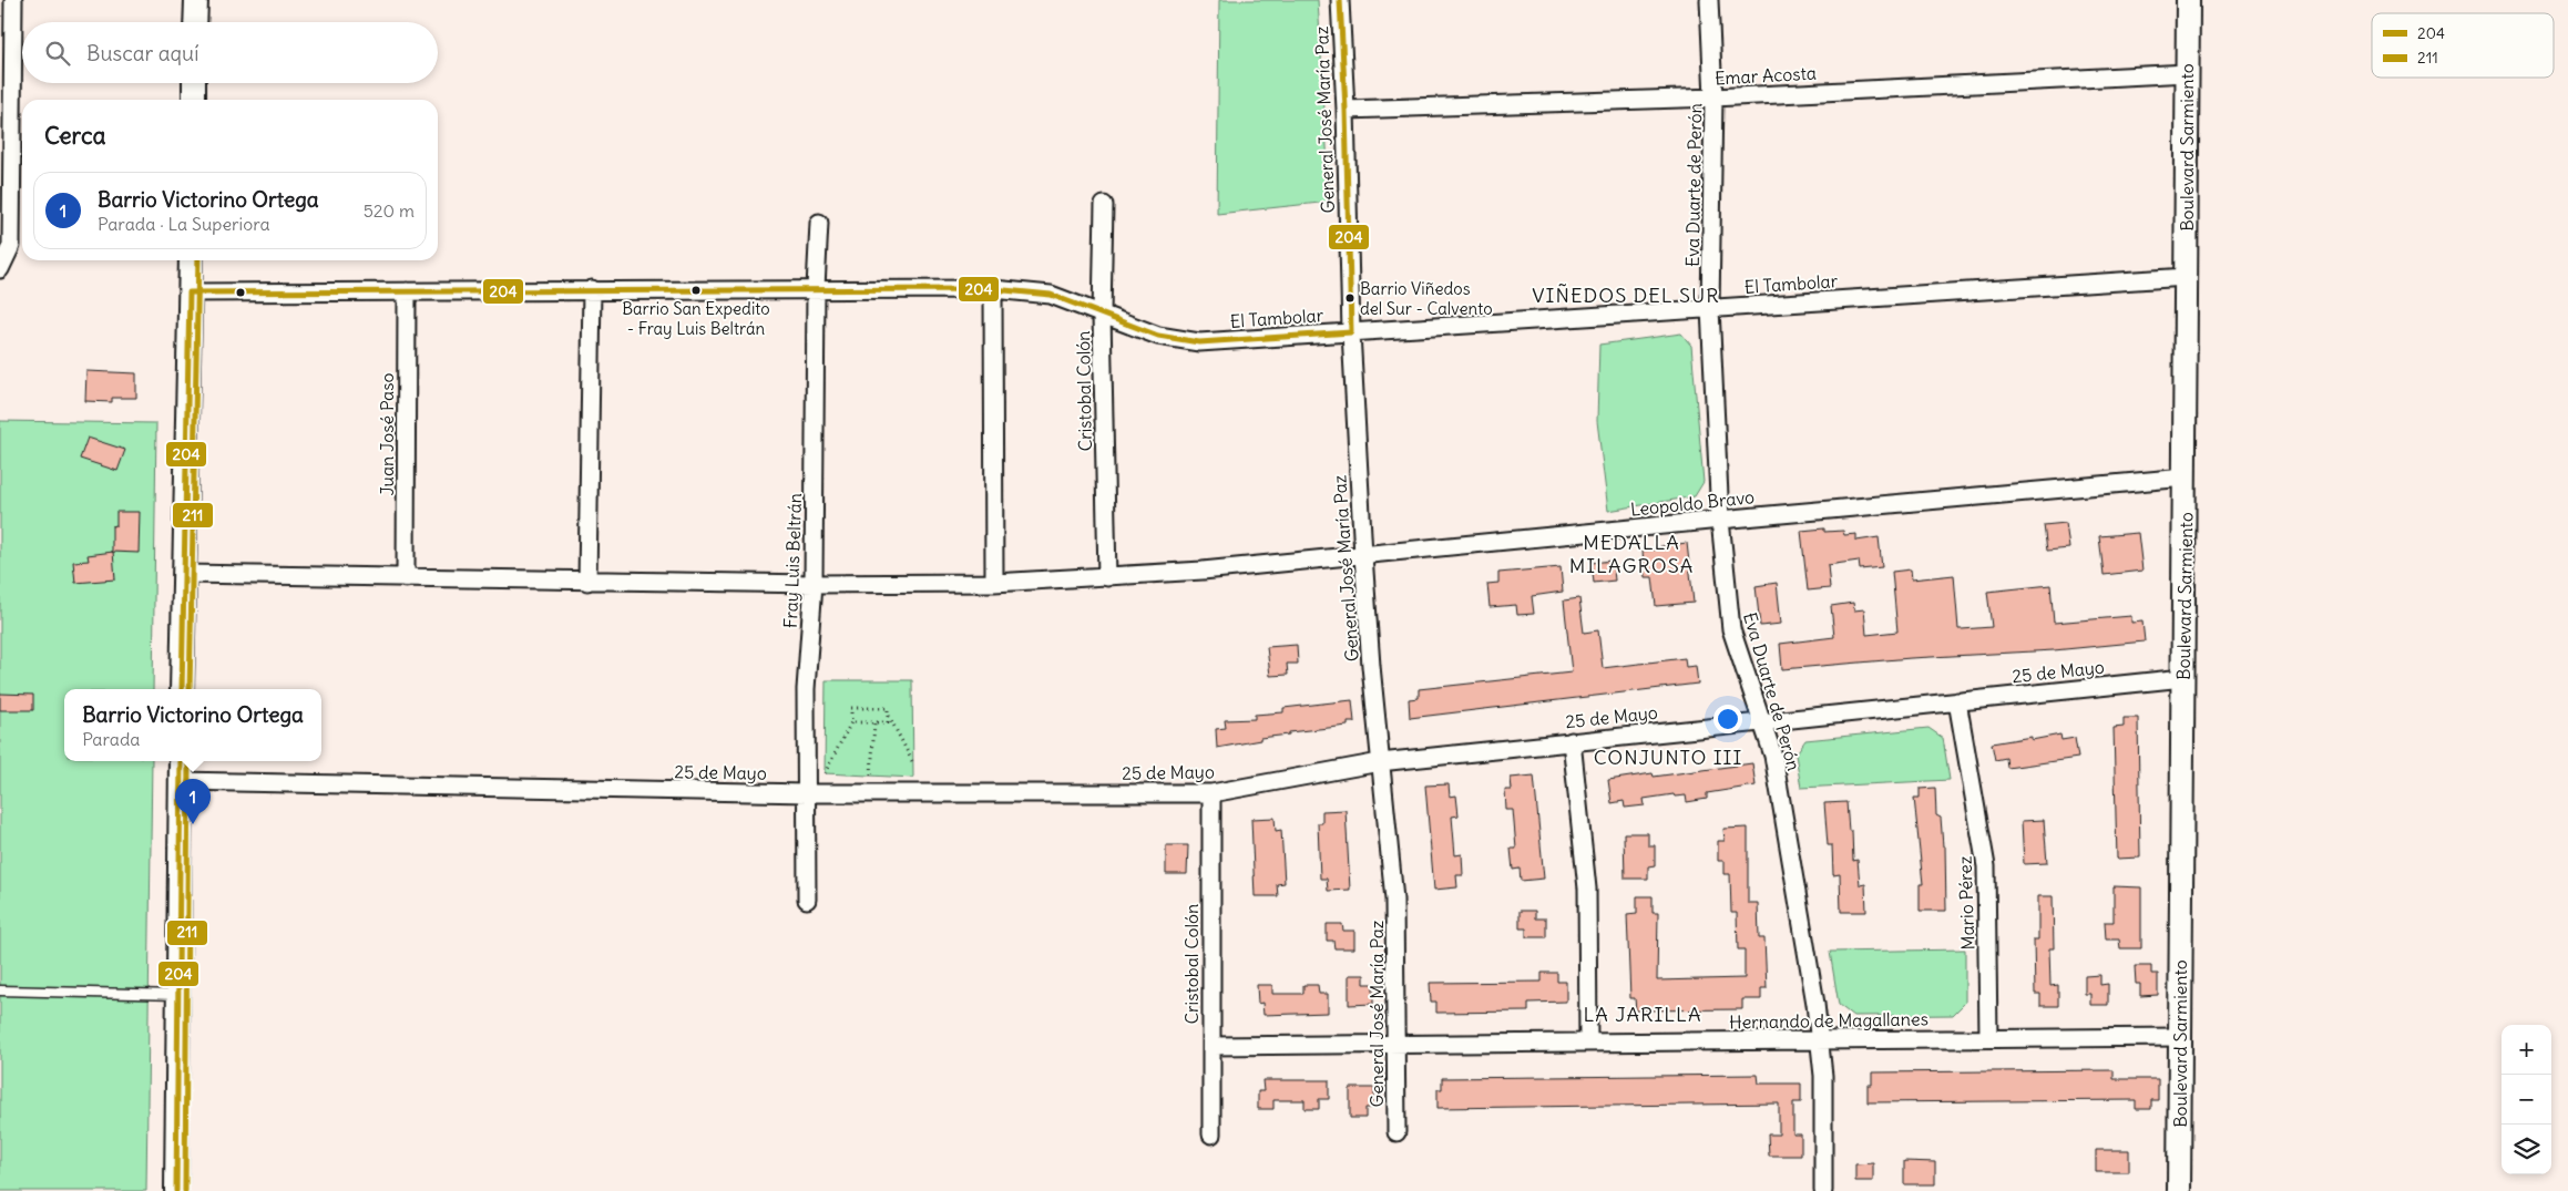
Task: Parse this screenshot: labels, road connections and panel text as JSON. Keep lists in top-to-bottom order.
{
  "streets": {
    "street": [
      "Emar Acosta",
      "General José María Paz",
      "Boulevard Sarmiento",
      "Eva Duarte de Perón",
      "El Tambolar",
      "Cristobal Colón",
      "Juan José Paso",
      "Leopoldo Bravo",
      "Fray Luis Beltrán",
      "25 de Mayo",
      "Mario Pérez",
      "Hernando de Magallanes"
    ]
  },
  "crossings": [
    ["Emar Acosta", "General José María Paz"],
    ["Emar Acosta", "Boulevard Sarmiento"],
    ["Emar Acosta", "Eva Duarte de Perón"],
    ["General José María Paz", "El Tambolar"],
    ["General José María Paz", "Leopoldo Bravo"],
    ["General José María Paz", "25 de Mayo"],
    ["General José María Paz", "Hernando de Magallanes"],
    ["Boulevard Sarmiento", "El Tambolar"],
    ["Boulevard Sarmiento", "Leopoldo Bravo"],
    ["Boulevard Sarmiento", "25 de Mayo"],
    ["Boulevard Sarmiento", "Hernando de Magallanes"],
    ["Eva Duarte de Perón", "El Tambolar"],
    ["Eva Duarte de Perón", "Leopoldo Bravo"],
    ["Eva Duarte de Perón", "25 de Mayo"],
    ["Eva Duarte de Perón", "Hernando de Magallanes"],
    ["El Tambolar", "Cristobal Colón"],
    ["El Tambolar", "Juan José Paso"],
    ["El Tambolar", "Fray Luis Beltrán"],
    ["Cristobal Colón", "Leopoldo Bravo"],
    ["Cristobal Colón", "25 de Mayo"],
    ["Cristobal Colón", "Hernando de Magallanes"],
    ["Juan José Paso", "Leopoldo Bravo"],
    ["Leopoldo Bravo", "Fray Luis Beltrán"],
    ["Fray Luis Beltrán", "25 de Mayo"],
    ["25 de Mayo", "Mario Pérez"],
    ["Mario Pérez", "Hernando de Magallanes"]
  ],
  "districts": [
    "VIÑEDOS DEL SUR",
    "MEDALLA MILAGROSA",
    "CONJUNTO III",
    "LA JARILLA"
  ],
  "places": ["Barrio San Expedito - Fray Luis Beltrán", "Barrio Viñedos del Sur - Calvento"],
  "lines": ["transit line 204", "transit line 211"],
  "legend": ["204", "211"],
  "page": {
    "search": "Buscar aquí",
    "heading": "Cerca",
    "list": [
      {
        "mark": "1",
        "name": "Barrio Victorino Ortega",
        "note": "Parada · La Superiora",
        "value": "520 m"
      }
    ],
    "popup": ["Barrio Victorino Ortega", "Parada"],
    "pins": "1",
    "map_buttons": ["+", "−"]
  }
}
